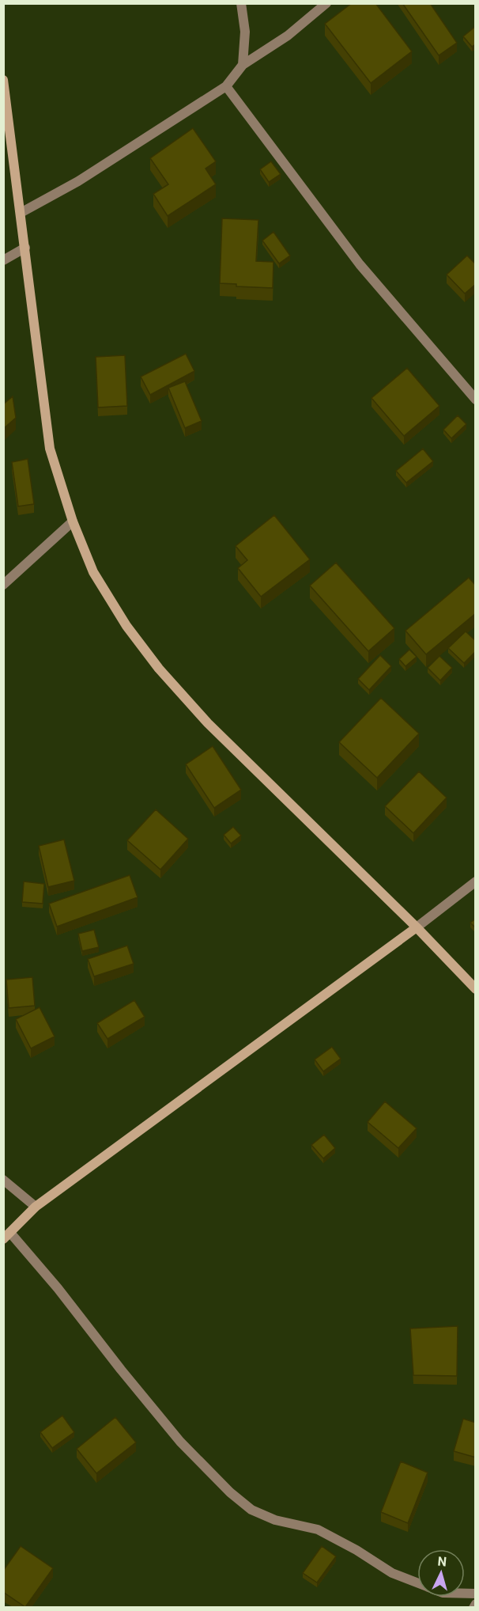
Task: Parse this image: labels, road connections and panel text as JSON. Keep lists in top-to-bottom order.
{
  "north": "top"
}
